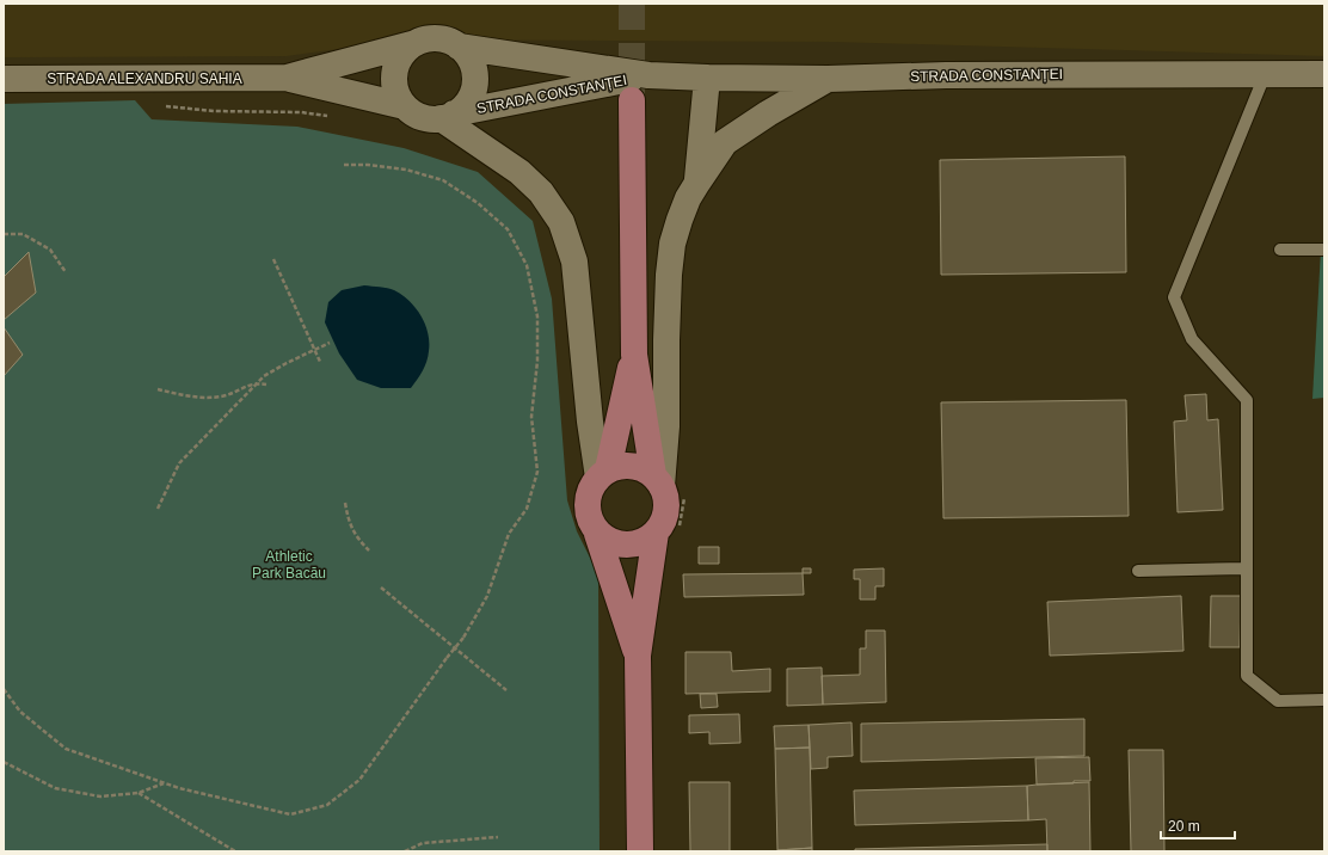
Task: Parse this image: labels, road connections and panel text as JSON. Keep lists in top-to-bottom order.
{
  "streets": {
    "street": ["STRADA CONSTANȚEI", "STRADA ALEXANDRU SAHIA"]
  },
  "crossings": [
    ["STRADA CONSTANȚEI", "STRADA ALEXANDRU SAHIA"]
  ],
  "parks": ["Athletic Park Bacău"],
  "scale_bar": "20 m"
}
